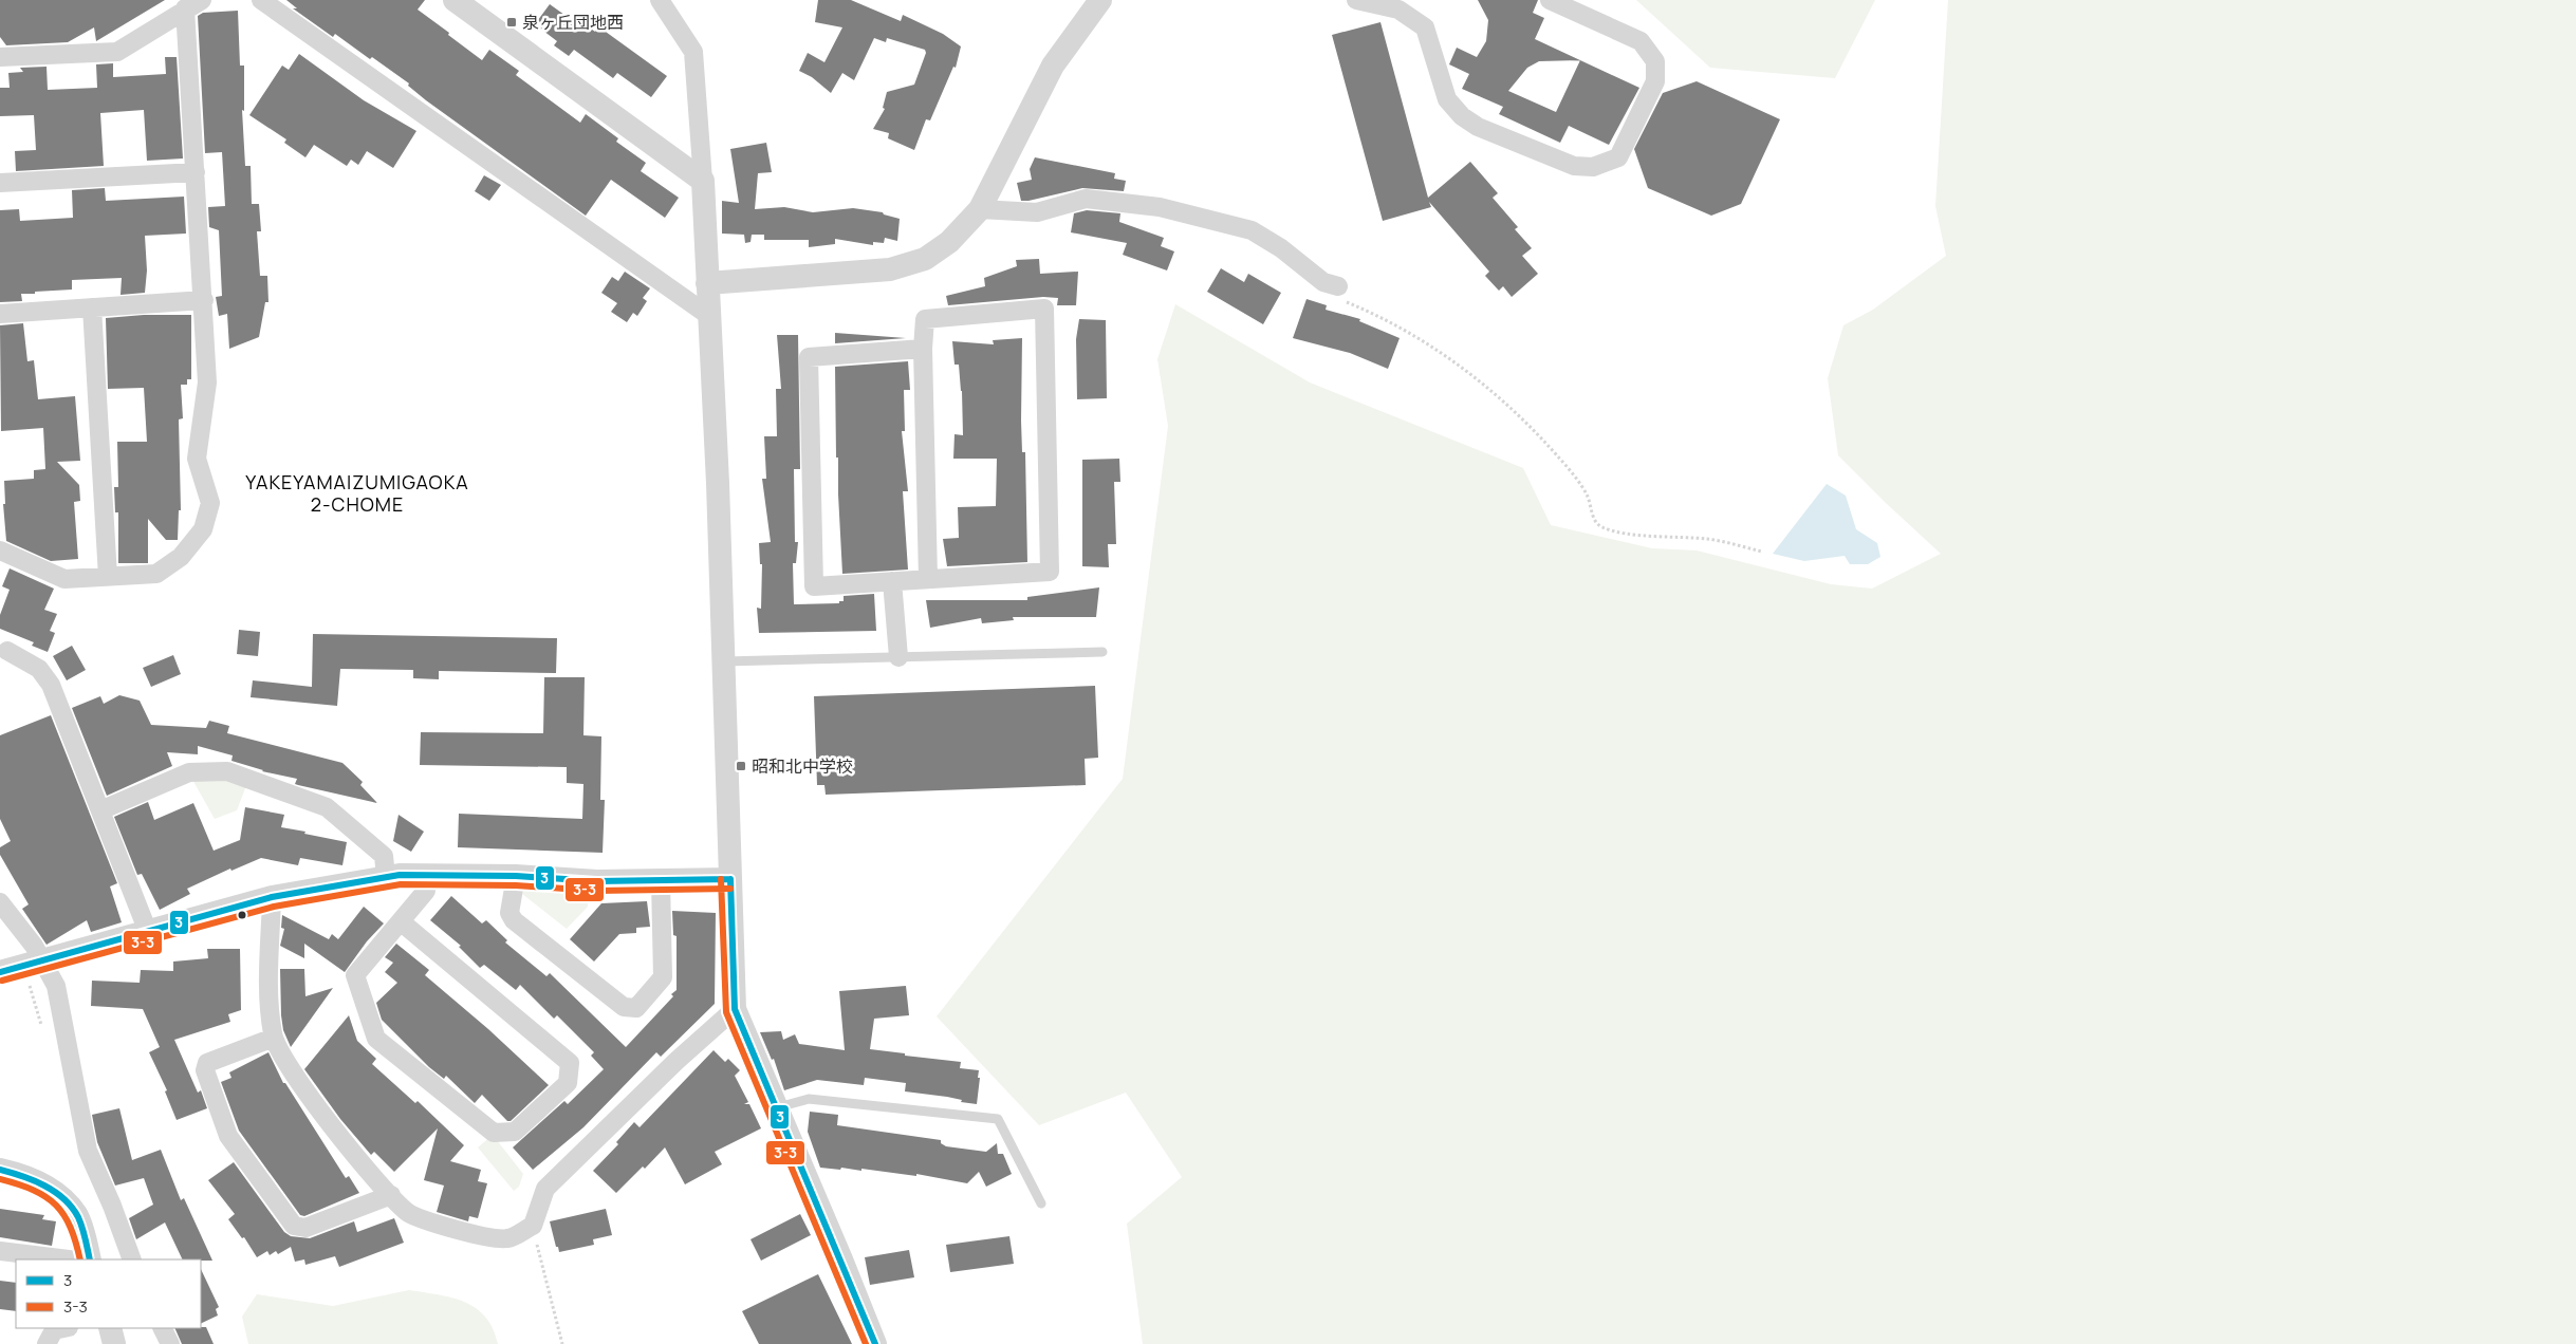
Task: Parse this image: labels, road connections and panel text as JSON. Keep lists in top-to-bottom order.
{
  "districts": ["YAKEYAMAIZUMIGAOKA 2-CHOME"],
  "places": {
    "transit": ["泉ヶ丘団地西", "昭和北中学校"]
  },
  "lines": ["transit line 3", "transit line 3-3"],
  "legend": ["3", "3-3"]
}
